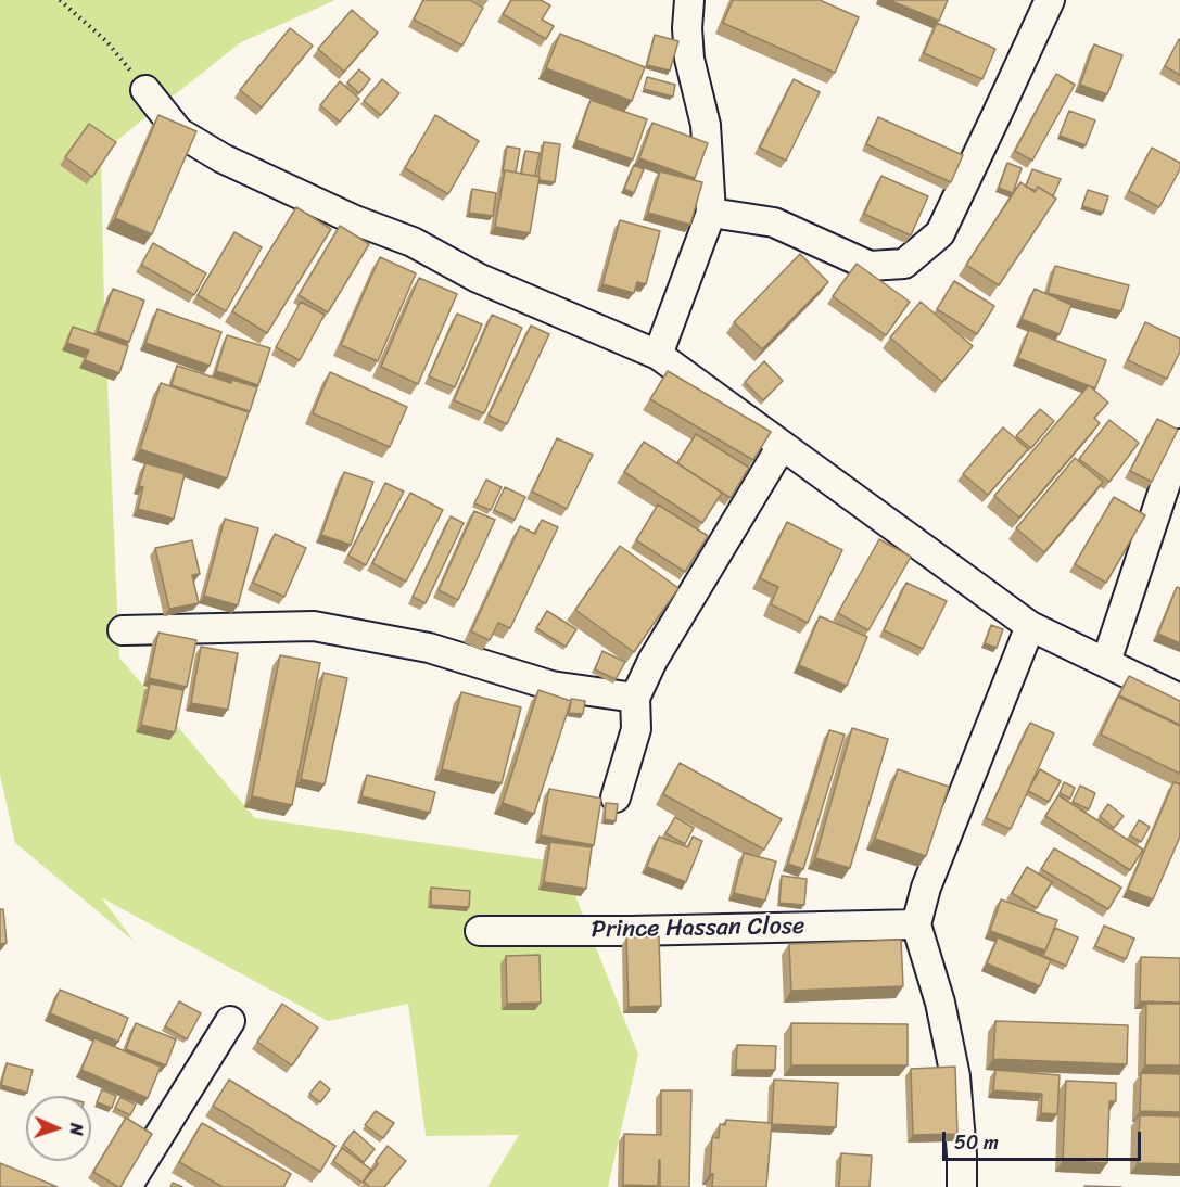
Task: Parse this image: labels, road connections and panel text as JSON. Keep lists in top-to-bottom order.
{
  "streets": {
    "street": ["Prince Hassan Close"]
  },
  "scale_bar": "50 m",
  "north": "right"
}
